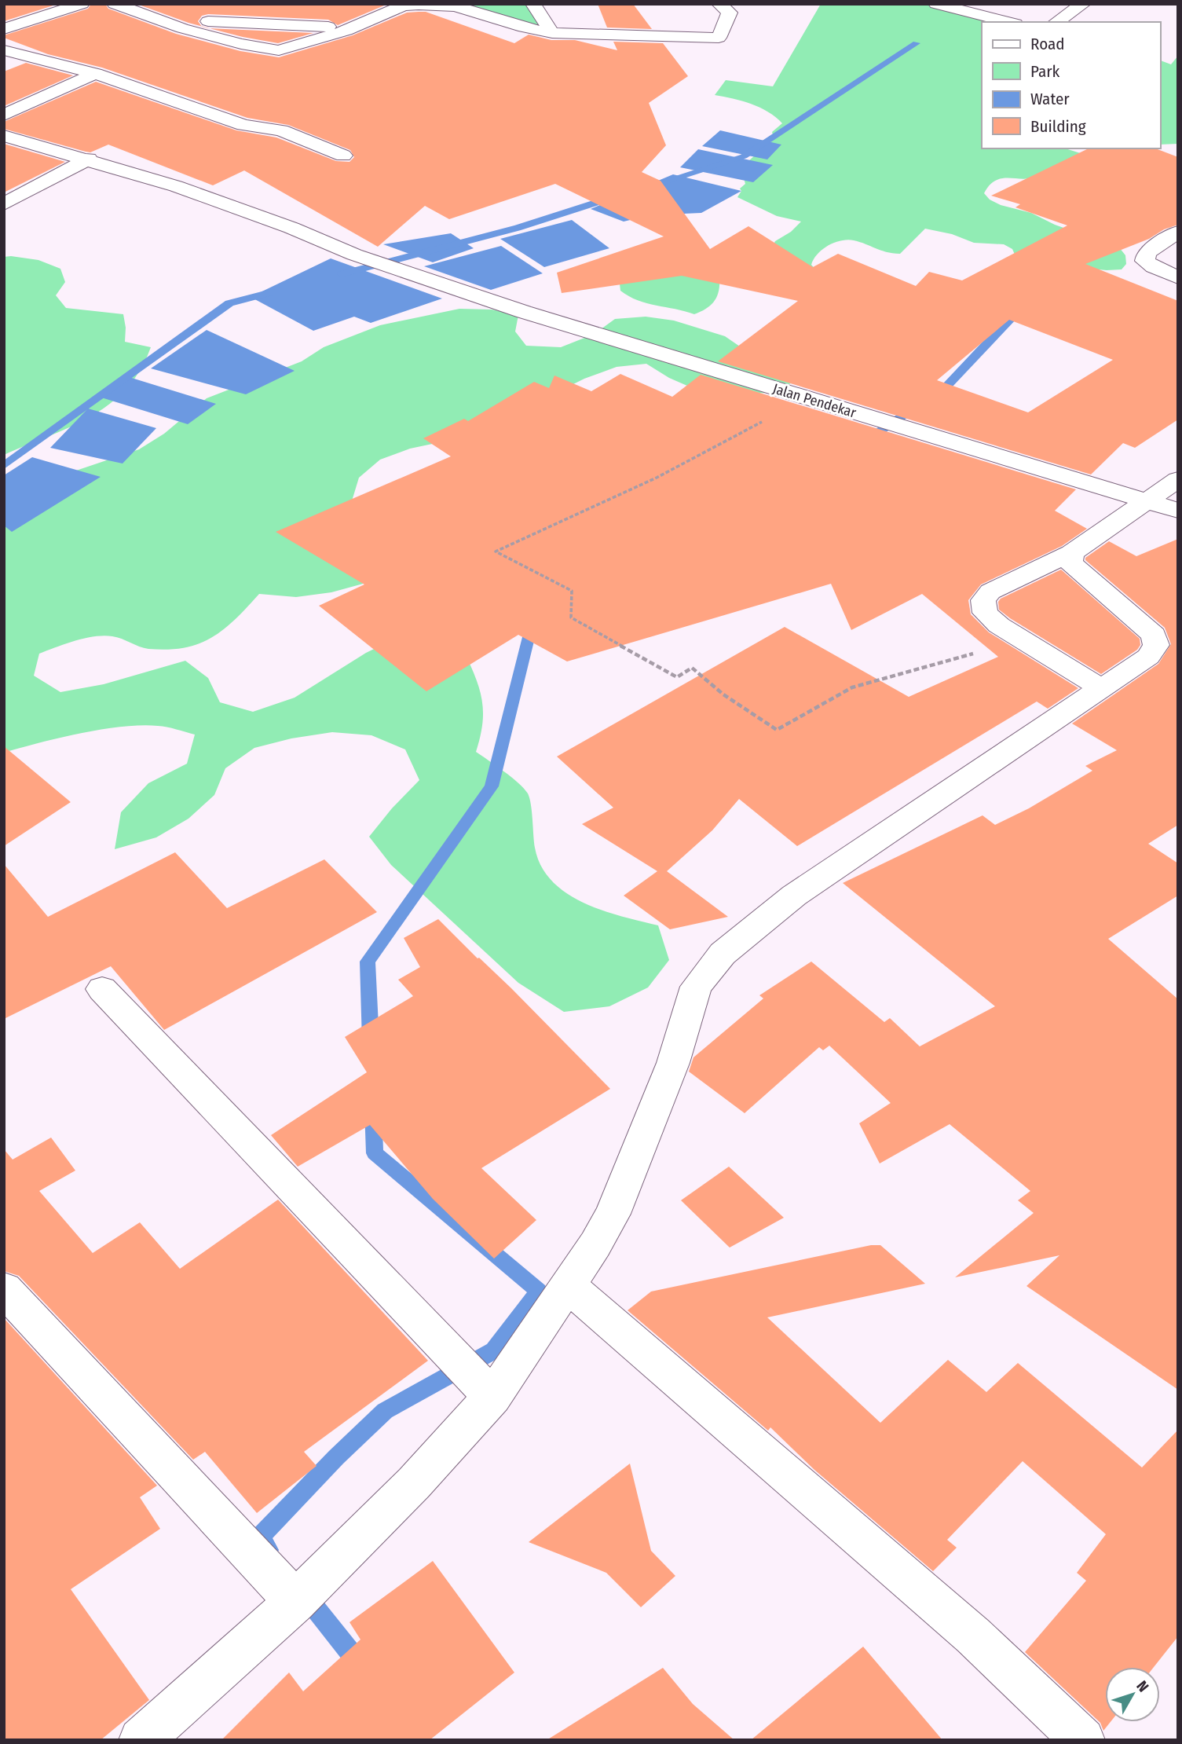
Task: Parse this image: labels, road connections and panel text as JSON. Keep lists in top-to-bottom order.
{
  "streets": {
    "street": ["Jalan Pendekar"]
  },
  "legend": [
    "Road",
    "Park",
    "Water",
    "Building"
  ],
  "north": "top right"
}
